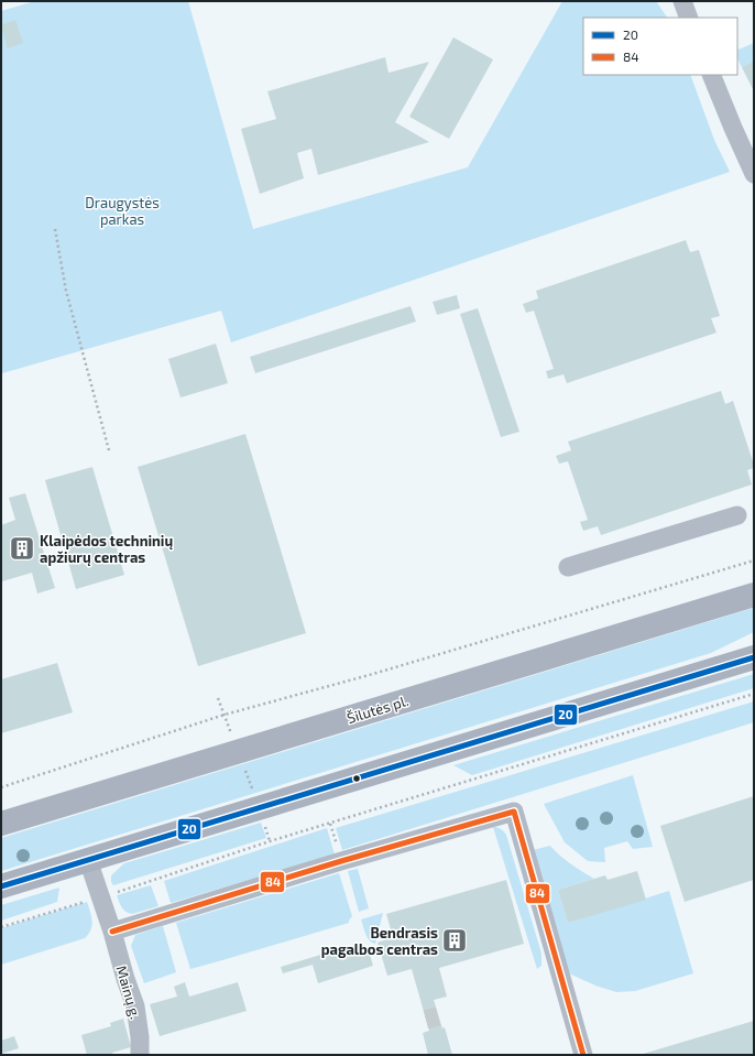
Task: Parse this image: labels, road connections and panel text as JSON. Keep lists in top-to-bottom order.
{
  "streets": {
    "main road": ["Šilutės pl."],
    "street": ["Mainų g."]
  },
  "parks": ["Draugystės parkas"],
  "places": {
    "building": ["Klaipėdos techninių apžiurų centras", "Bendrasis pagalbos centras"]
  },
  "lines": ["transit line 20", "transit line 84"],
  "legend": ["20", "84"]
}
